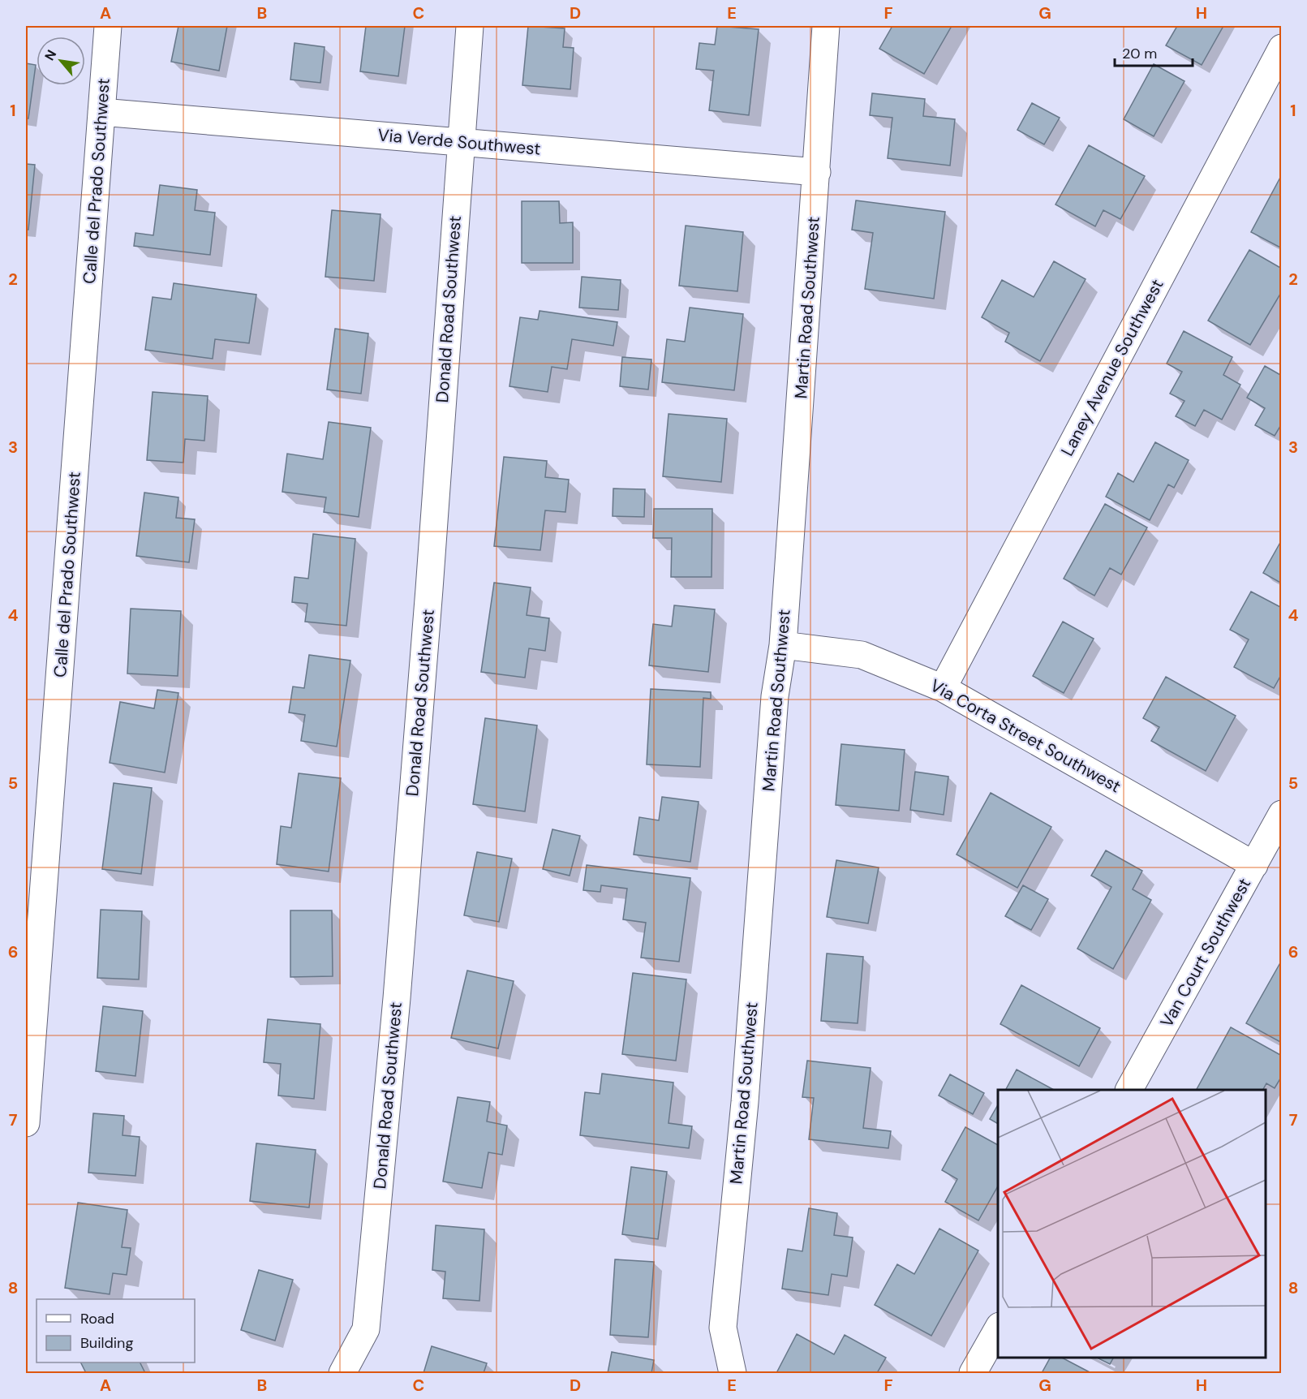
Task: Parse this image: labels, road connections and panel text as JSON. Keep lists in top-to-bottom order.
{
  "streets": {
    "street": [
      "Via Verde Southwest",
      "Calle del Prado Southwest",
      "Martin Road Southwest",
      "Donald Road Southwest",
      "Laney Avenue Southwest",
      "Via Corta Street Southwest",
      "Van Court Southwest"
    ]
  },
  "crossings": [
    ["Via Verde Southwest", "Calle del Prado Southwest"],
    ["Via Verde Southwest", "Martin Road Southwest"],
    ["Via Verde Southwest", "Donald Road Southwest"],
    ["Martin Road Southwest", "Via Corta Street Southwest"],
    ["Laney Avenue Southwest", "Via Corta Street Southwest"],
    ["Via Corta Street Southwest", "Van Court Southwest"]
  ],
  "legend": ["Road", "Building"],
  "scale_bar": "20 m",
  "north": "top left",
  "grid": {
    "columns": [
      "A",
      "B",
      "C",
      "D",
      "E",
      "F",
      "G",
      "H"
    ],
    "rows": [
      "1",
      "2",
      "3",
      "4",
      "5",
      "6",
      "7",
      "8"
    ]
  }
}
